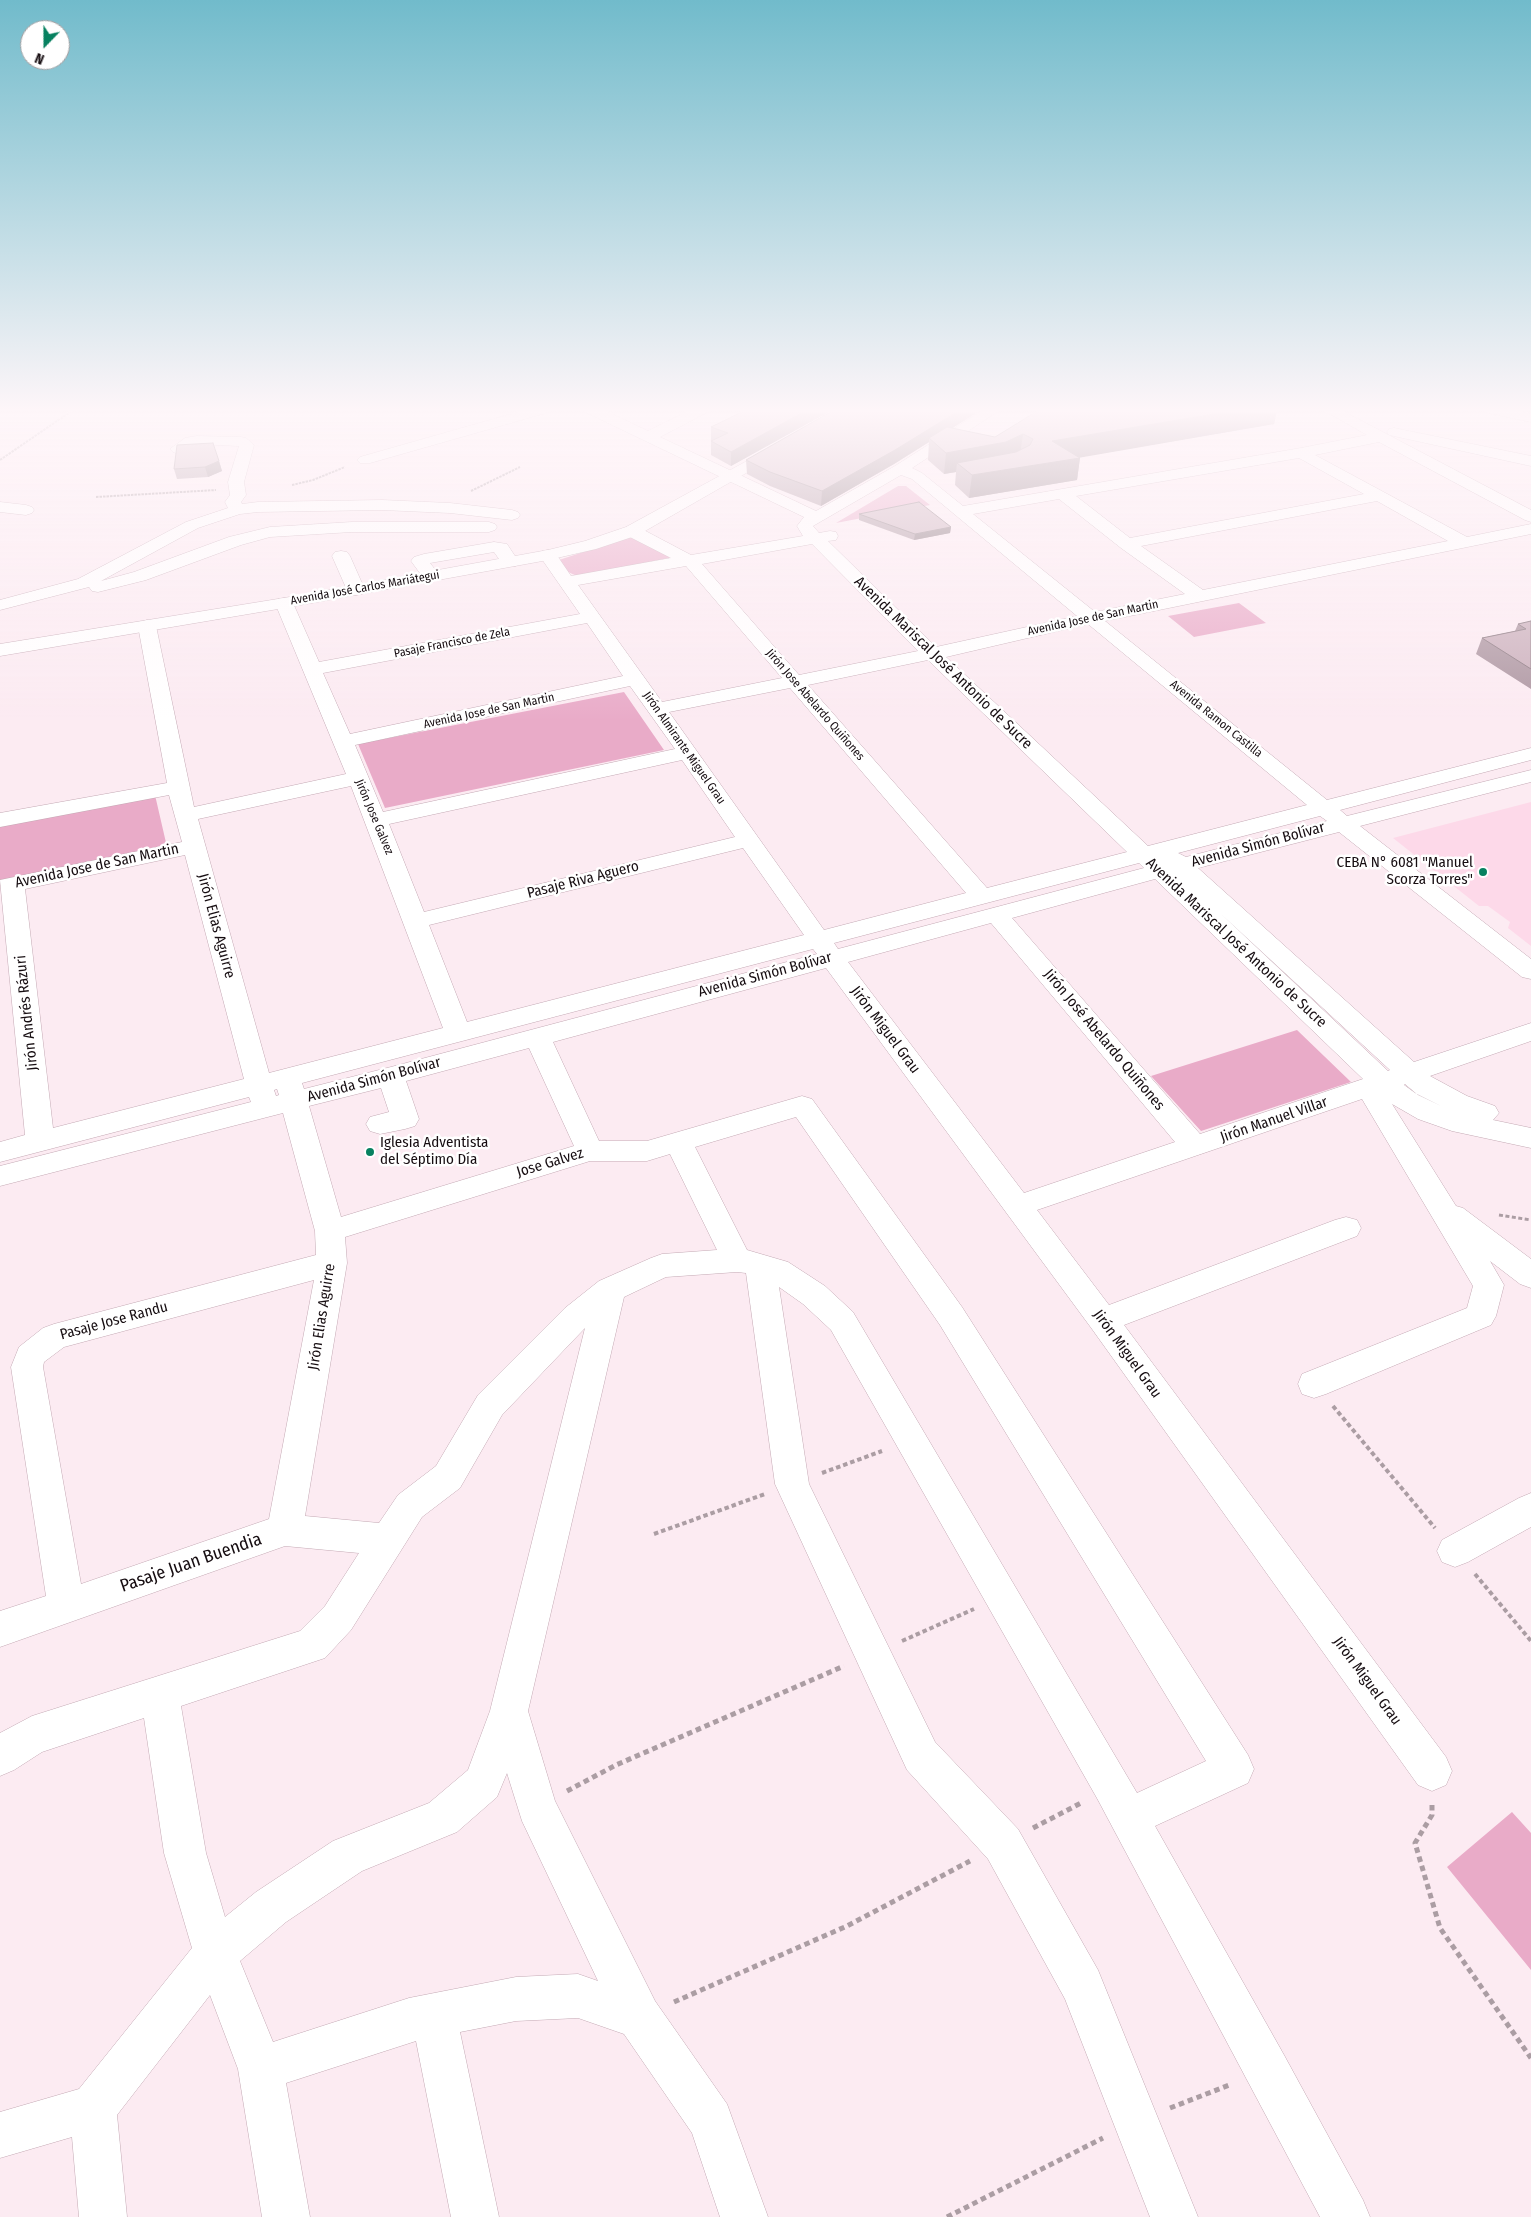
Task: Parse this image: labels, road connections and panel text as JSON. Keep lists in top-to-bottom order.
{
  "streets": {
    "street": [
      "Avenida José Carlos Mariátegui",
      "Avenida Jose de San Martin",
      "Pasaje Francisco de Zela",
      "Avenida Mariscal José Antonio de Sucre",
      "Jirón Jose Abelardo Quiñones",
      "Avenida Ramon Castilla",
      "Jirón Almirante Miguel Grau",
      "Jirón Jose Galvez",
      "Avenida Simón Bolívar",
      "Pasaje Riva Aguero",
      "Jirón Elias Aguirre",
      "Jirón Andrés Rázuri",
      "Jirón Miguel Grau",
      "Jirón José Abelardo Quiñones",
      "Jirón Manuel Villar",
      "Jose Galvez",
      "Pasaje Jose Randu",
      "Pasaje Juan Buendia"
    ]
  },
  "crossings": [
    ["Avenida José Carlos Mariátegui", "Jirón Jose Abelardo Quiñones"],
    ["Avenida José Carlos Mariátegui", "Jirón Almirante Miguel Grau"],
    ["Avenida José Carlos Mariátegui", "Jirón Jose Galvez"],
    ["Avenida José Carlos Mariátegui", "Jirón Elias Aguirre"],
    ["Avenida Jose de San Martin", "Avenida Mariscal José Antonio de Sucre"],
    ["Avenida Jose de San Martin", "Jirón Jose Abelardo Quiñones"],
    ["Avenida Jose de San Martin", "Avenida Ramon Castilla"],
    ["Avenida Jose de San Martin", "Jirón Almirante Miguel Grau"],
    ["Avenida Jose de San Martin", "Jirón Jose Galvez"],
    ["Avenida Jose de San Martin", "Jirón Elias Aguirre"],
    ["Avenida Jose de San Martin", "Jirón Andrés Rázuri"],
    ["Pasaje Francisco de Zela", "Jirón Almirante Miguel Grau"],
    ["Pasaje Francisco de Zela", "Jirón Jose Galvez"],
    ["Avenida Mariscal José Antonio de Sucre", "Avenida Simón Bolívar"],
    ["Avenida Mariscal José Antonio de Sucre", "Jirón Manuel Villar"],
    ["Jirón Jose Abelardo Quiñones", "Avenida Simón Bolívar"],
    ["Jirón Jose Abelardo Quiñones", "Jirón José Abelardo Quiñones"],
    ["Avenida Ramon Castilla", "Avenida Simón Bolívar"],
    ["Jirón Almirante Miguel Grau", "Avenida Simón Bolívar"],
    ["Jirón Almirante Miguel Grau", "Pasaje Riva Aguero"],
    ["Jirón Almirante Miguel Grau", "Jirón Miguel Grau"],
    ["Jirón Jose Galvez", "Avenida Simón Bolívar"],
    ["Jirón Jose Galvez", "Pasaje Riva Aguero"],
    ["Avenida Simón Bolívar", "Jirón Elias Aguirre"],
    ["Avenida Simón Bolívar", "Jirón Andrés Rázuri"],
    ["Avenida Simón Bolívar", "Jirón Miguel Grau"],
    ["Avenida Simón Bolívar", "Jirón José Abelardo Quiñones"],
    ["Jirón Elias Aguirre", "Jose Galvez"],
    ["Jirón Elias Aguirre", "Pasaje Jose Randu"],
    ["Jirón Elias Aguirre", "Pasaje Juan Buendia"],
    ["Jirón Miguel Grau", "Jirón Manuel Villar"],
    ["Jirón José Abelardo Quiñones", "Jirón Manuel Villar"],
    ["Pasaje Jose Randu", "Pasaje Juan Buendia"]
  ],
  "places": ["CEBA N° 6081 \"Manuel Scorza Torres\"", "Iglesia Adventista del Séptimo Día"],
  "north": "bottom"
}
